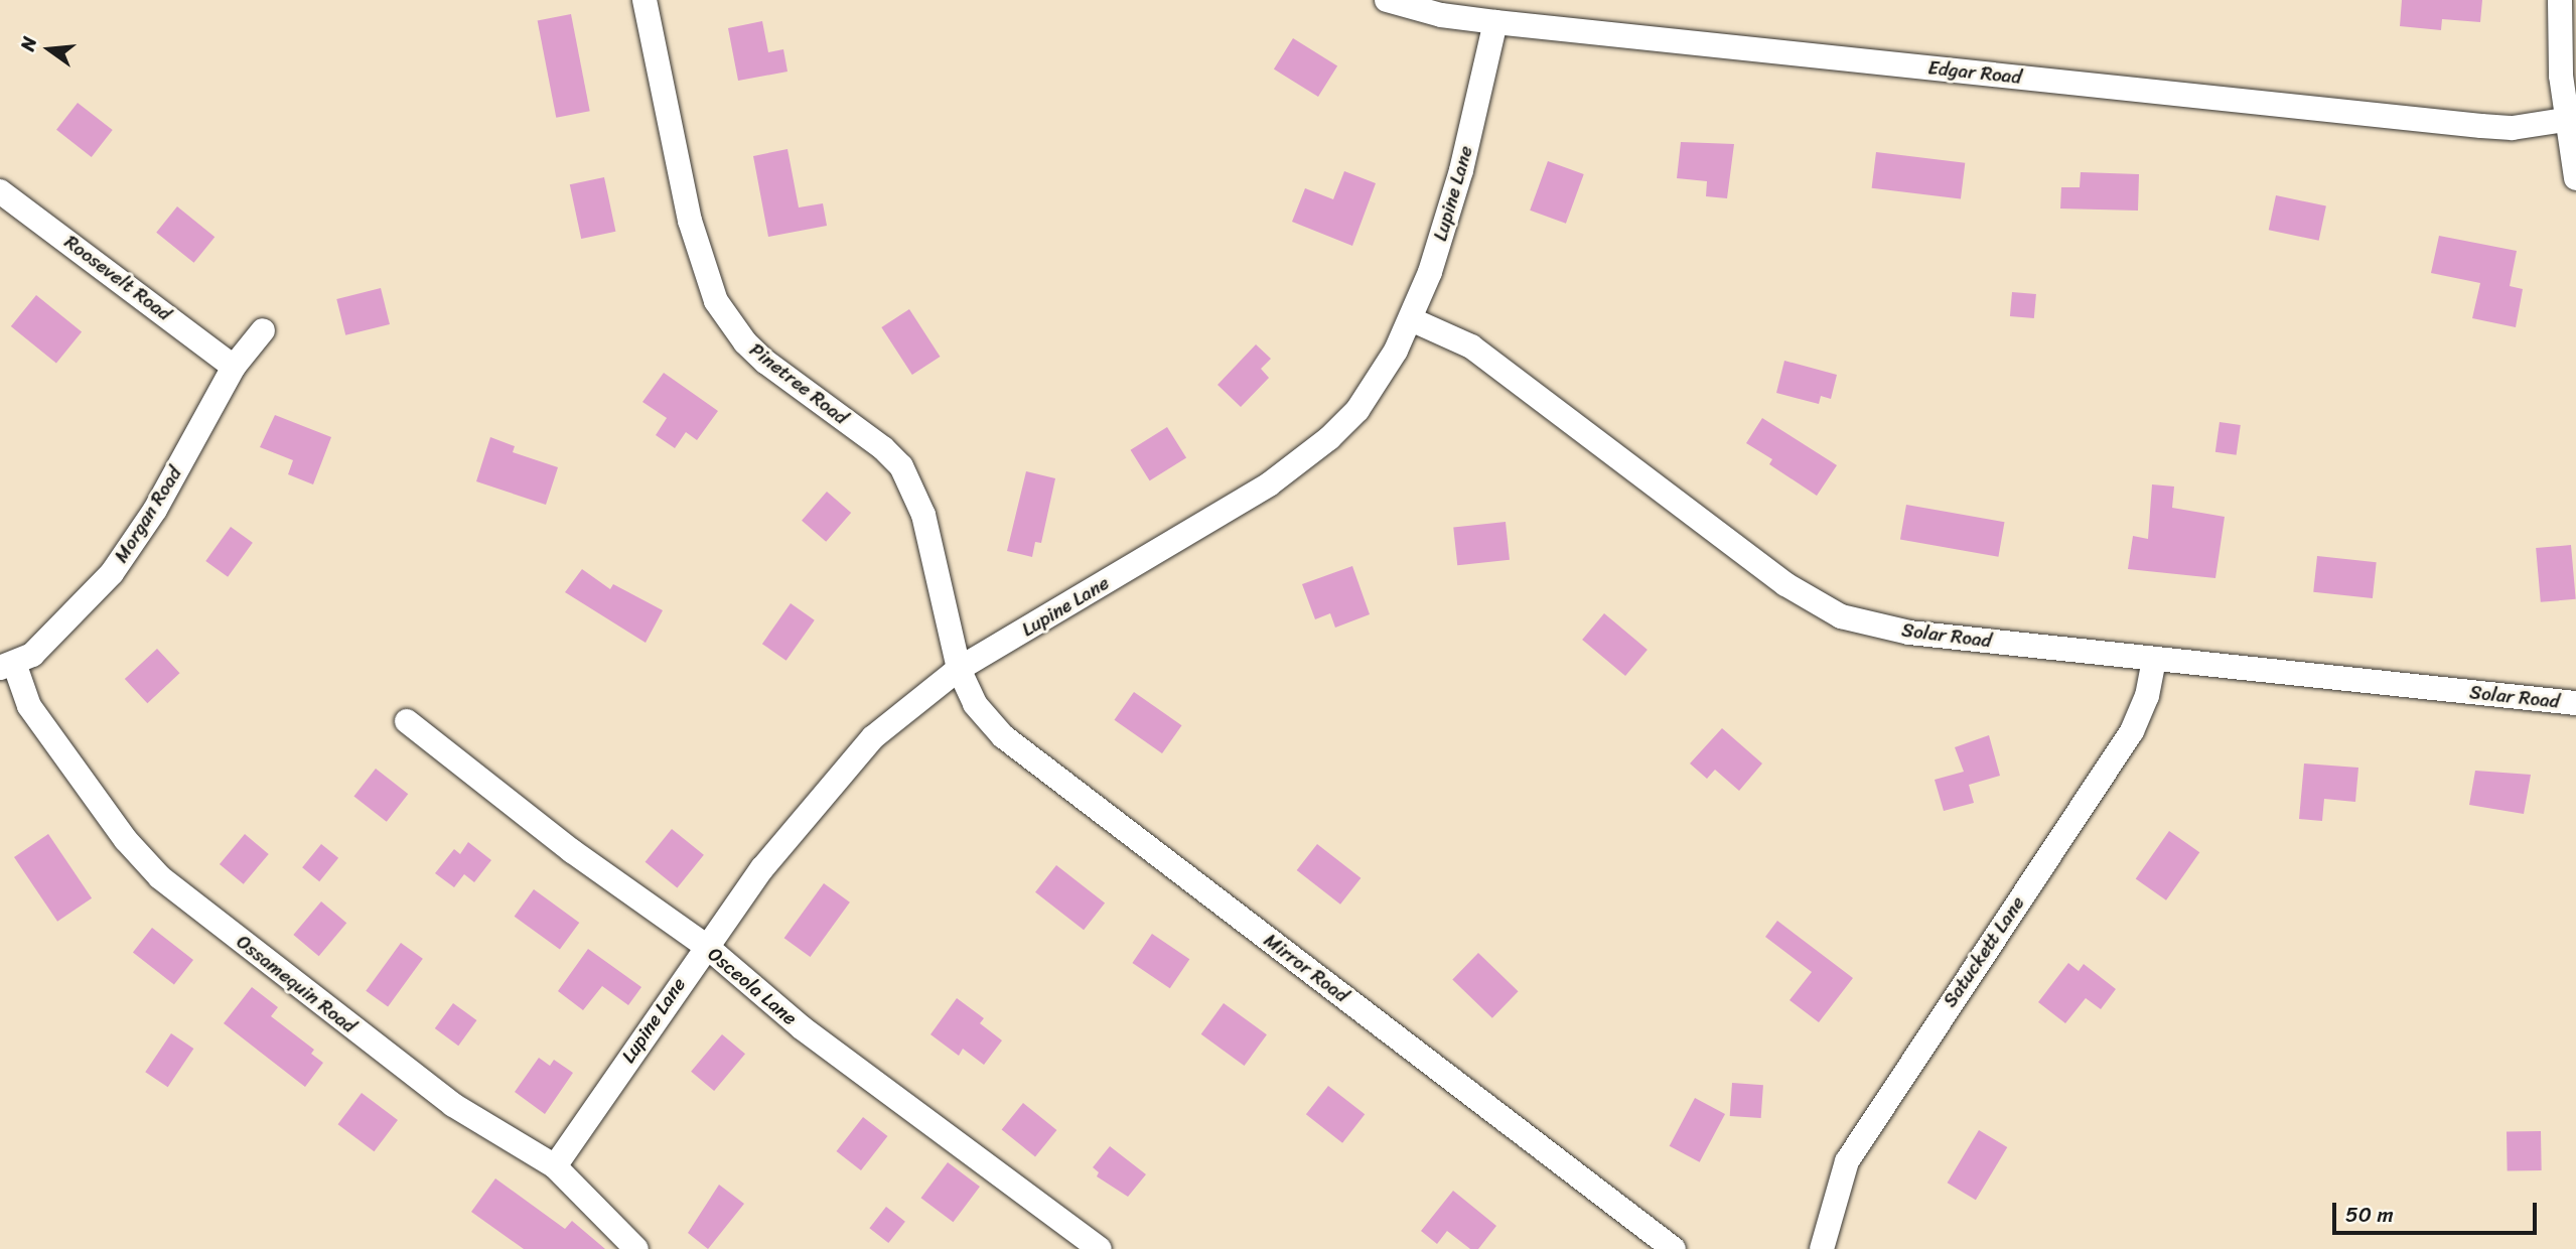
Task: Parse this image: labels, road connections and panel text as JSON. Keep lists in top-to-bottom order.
{
  "streets": {
    "street": [
      "Edgar Road",
      "Lupine Lane",
      "Roosevelt Road",
      "Pinetree Road",
      "Morgan Road",
      "Solar Road",
      "Satuckett Lane",
      "Mirror Road",
      "Ossamequin Road",
      "Osceola Lane"
    ]
  },
  "crossings": [
    ["Edgar Road", "Lupine Lane"],
    ["Lupine Lane", "Pinetree Road"],
    ["Lupine Lane", "Solar Road"],
    ["Lupine Lane", "Mirror Road"],
    ["Lupine Lane", "Ossamequin Road"],
    ["Lupine Lane", "Osceola Lane"],
    ["Roosevelt Road", "Morgan Road"],
    ["Pinetree Road", "Mirror Road"],
    ["Morgan Road", "Ossamequin Road"],
    ["Solar Road", "Satuckett Lane"]
  ],
  "scale_bar": "50 m",
  "north": "left"
}
